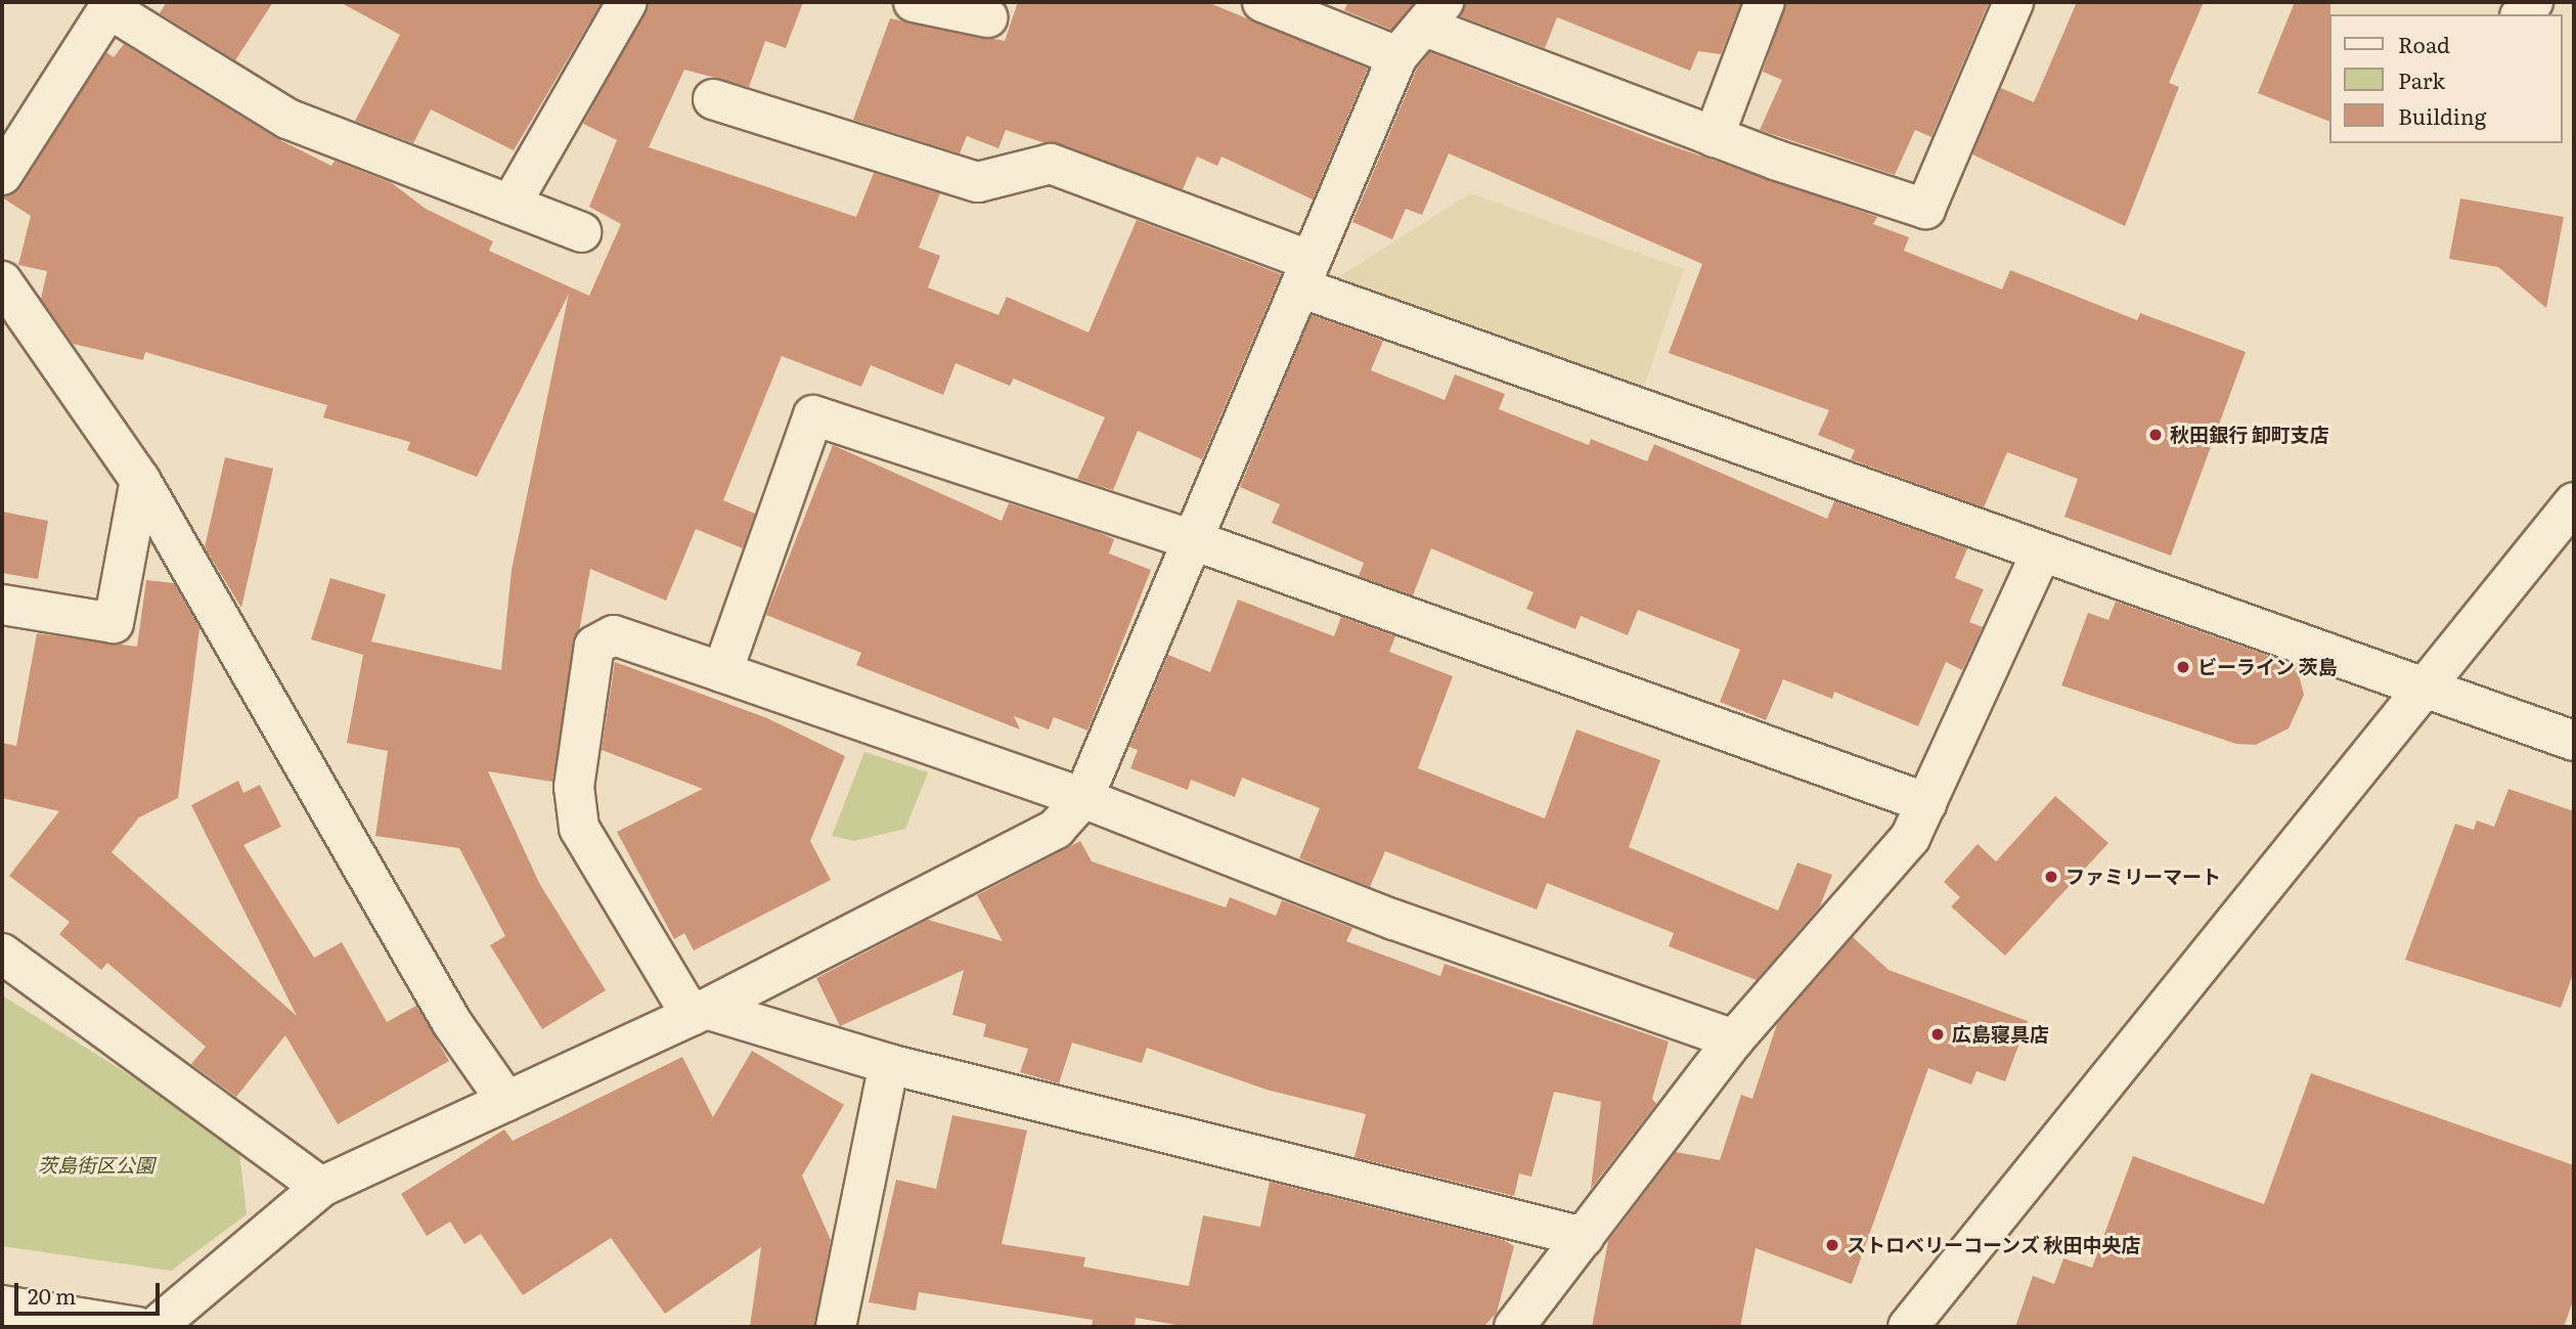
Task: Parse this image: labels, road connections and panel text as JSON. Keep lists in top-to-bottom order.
{
  "parks": ["茨島街区公園"],
  "places": [
    "秋田銀行 卸町支店",
    "ビーライン 茨島",
    "ファミリーマート",
    "広島寝具店",
    "ストロベリーコーンズ 秋田中央店"
  ],
  "legend": ["Road", "Park", "Building"],
  "scale_bar": "20 m"
}
